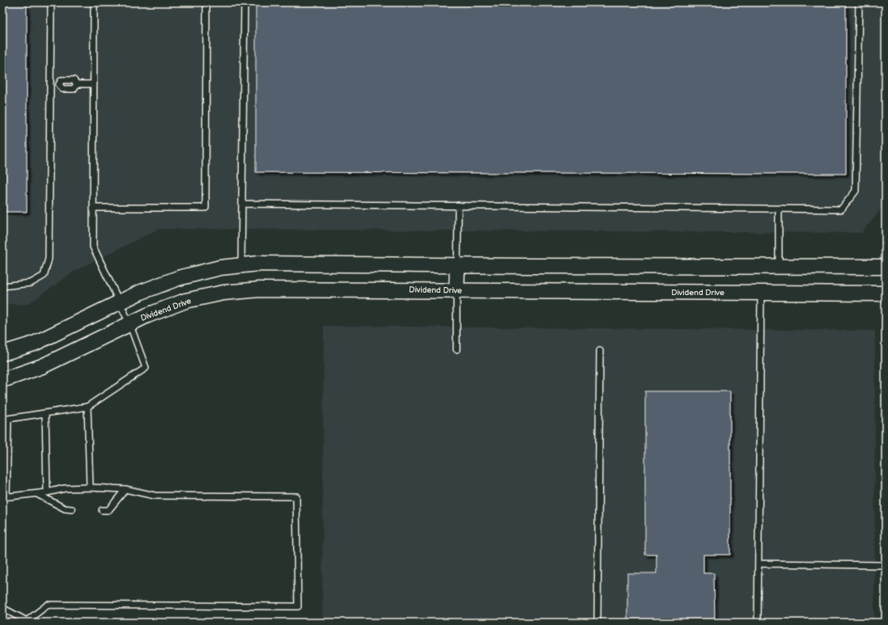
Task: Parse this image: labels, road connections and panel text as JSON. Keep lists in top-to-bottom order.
{
  "streets": {
    "street": ["Dividend Drive"]
  }
}
